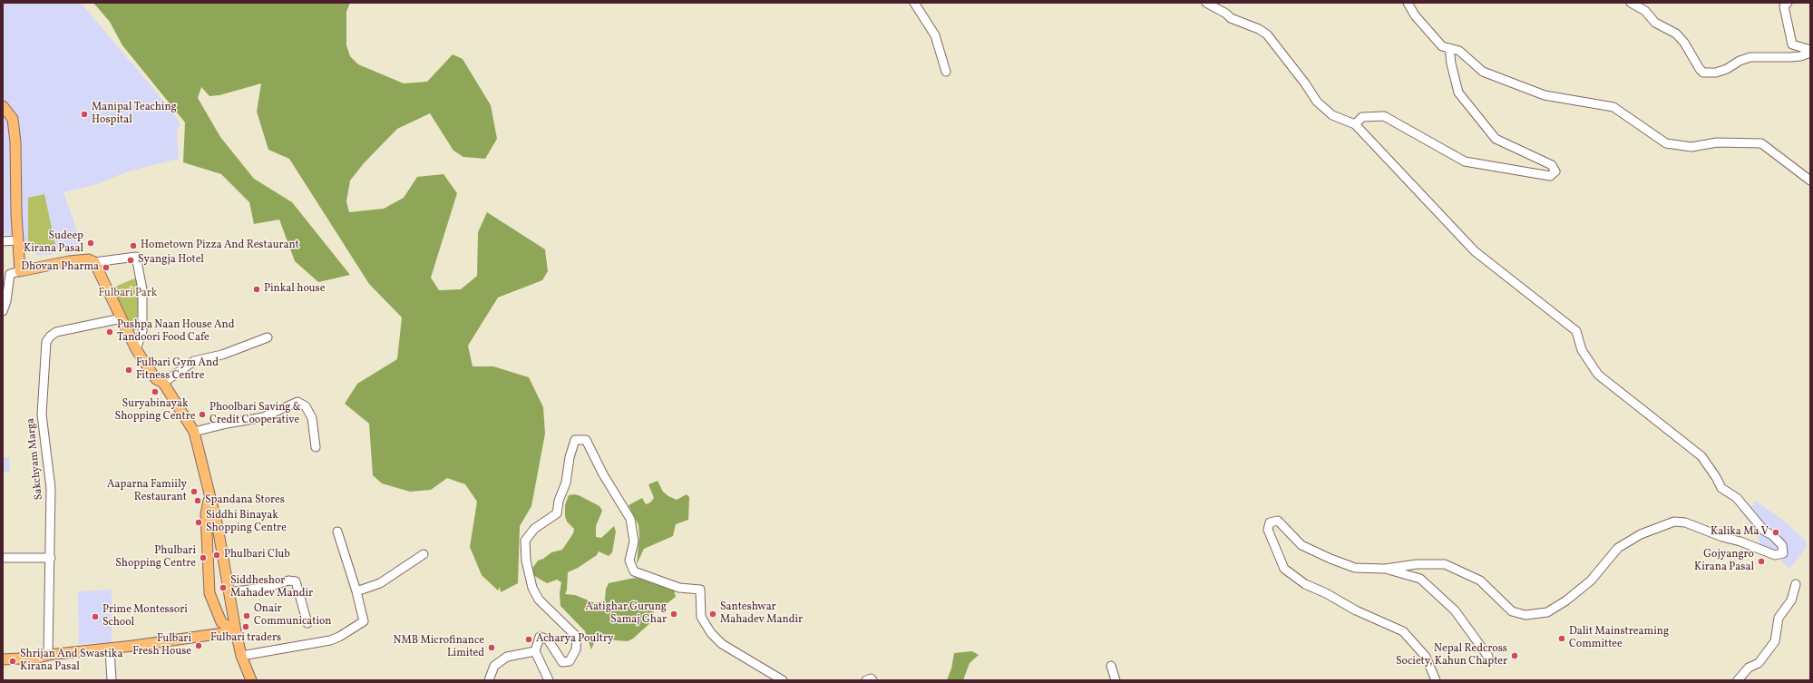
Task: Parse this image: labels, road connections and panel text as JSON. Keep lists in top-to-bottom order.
{
  "streets": {
    "street": ["Sakchyam Marga"]
  },
  "parks": ["Fulbari Park"],
  "places": [
    "Manipal Teaching Hospital",
    "Sudeep Kirana Pasal",
    "Hometown Pizza And Restaurant",
    "Syangja Hotel",
    "Dhovan Pharma",
    "Pinkal house",
    "Pushpa Naan House And Tandoori Food Cafe",
    "Fulbari Gym And Fitness Centre",
    "Suryabinayak Shopping Centre",
    "Phoolbari Saving & Credit Cooperative",
    "Aaparna Famiily Restaurant",
    "Spandana Stores",
    "Siddhi Binayak Shopping Centre",
    "Kalika Ma V",
    "Phulbari Club",
    "Phulbari Shopping Centre",
    "Gojyangro Kirana Pasal",
    "Siddheshor Mahadev Mandir",
    "Aatighar Gurung Samaj Ghar",
    "Santeshwar Mahadev Mandir",
    "Onair Communication",
    "Prime Montessori School",
    "Fulbari traders",
    "Dalit Mainstreaming Committee",
    "Acharya Poultry",
    "Fulbari Fresh House",
    "NMB Microfinance Limited",
    "Nepal Redcross Society, Kahun Chapter",
    "Shrijan And Swastika Kirana Pasal"
  ]
}
